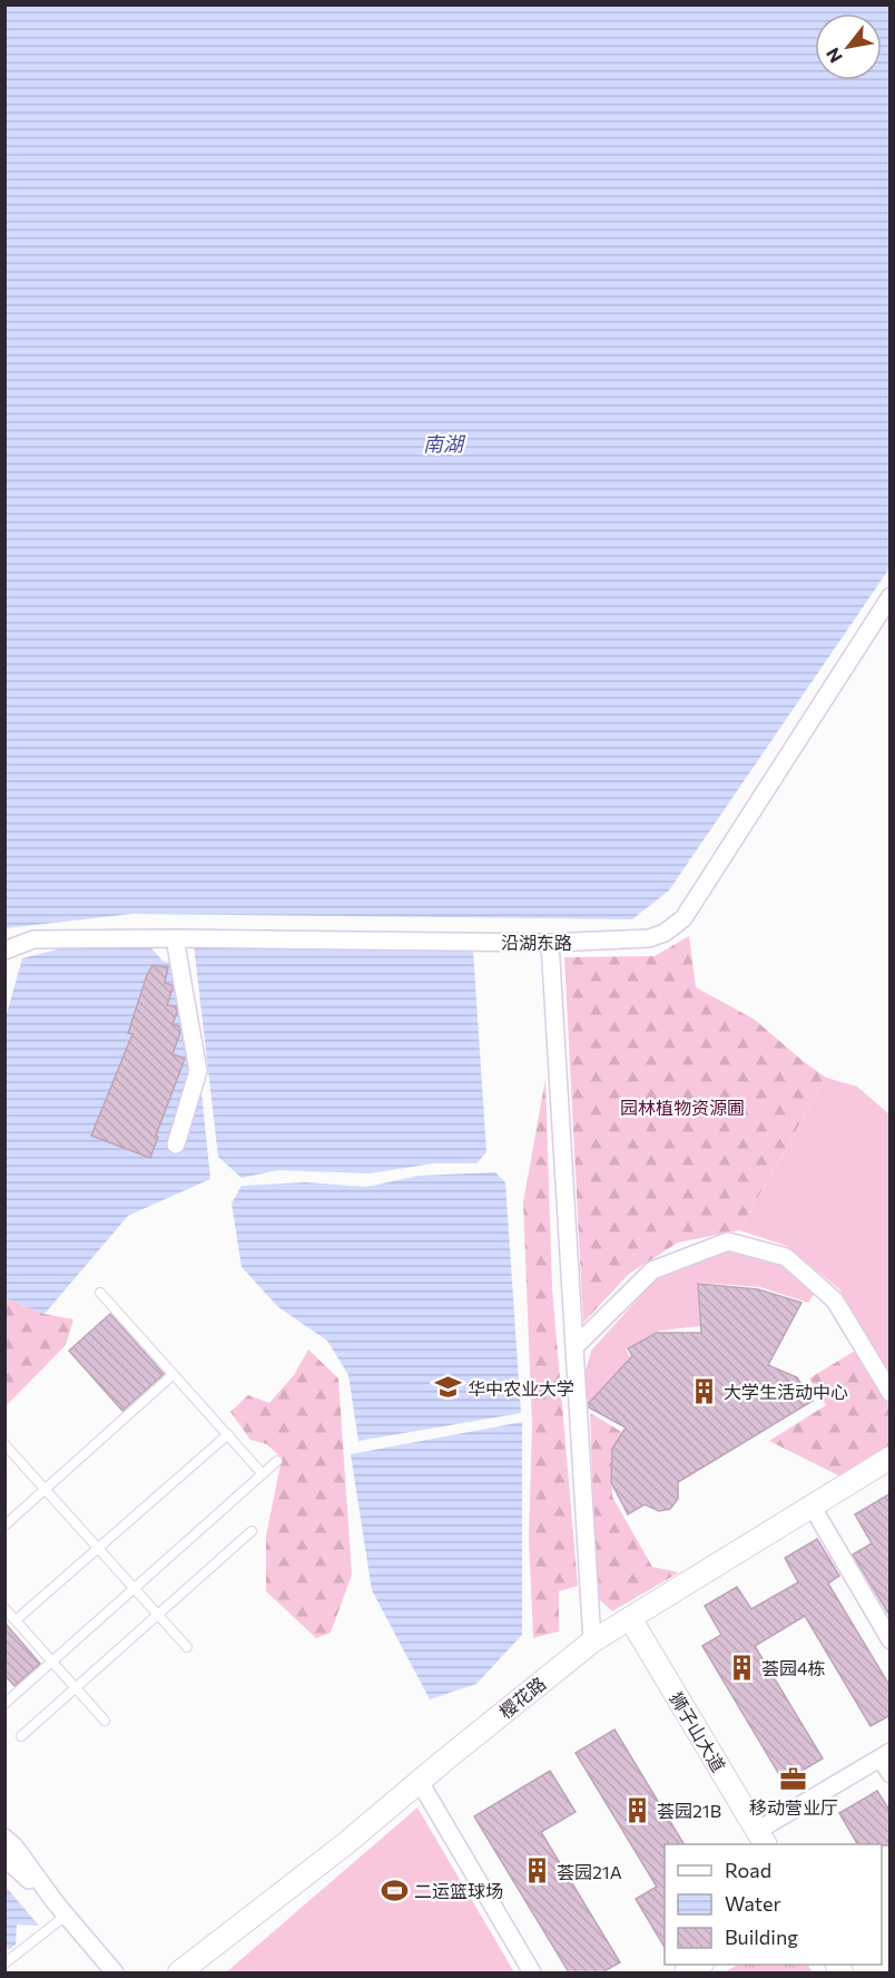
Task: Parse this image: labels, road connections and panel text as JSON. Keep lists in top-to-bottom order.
{
  "streets": {
    "street": ["沿湖东路", "樱花路", "狮子山大道"]
  },
  "crossings": [
    ["樱花路", "狮子山大道"]
  ],
  "water": ["南湖"],
  "parks": ["园林植物资源圃"],
  "places": {
    "school or university": ["华中农业大学"],
    "building": [
      "大学生活动中心",
      "荟园4栋",
      "荟园21B",
      "荟园21A"
    ],
    "office": ["移动营业厅"],
    "sports": ["二运篮球场"]
  },
  "legend": ["Road", "Water", "Building"],
  "north": "bottom left"
}
